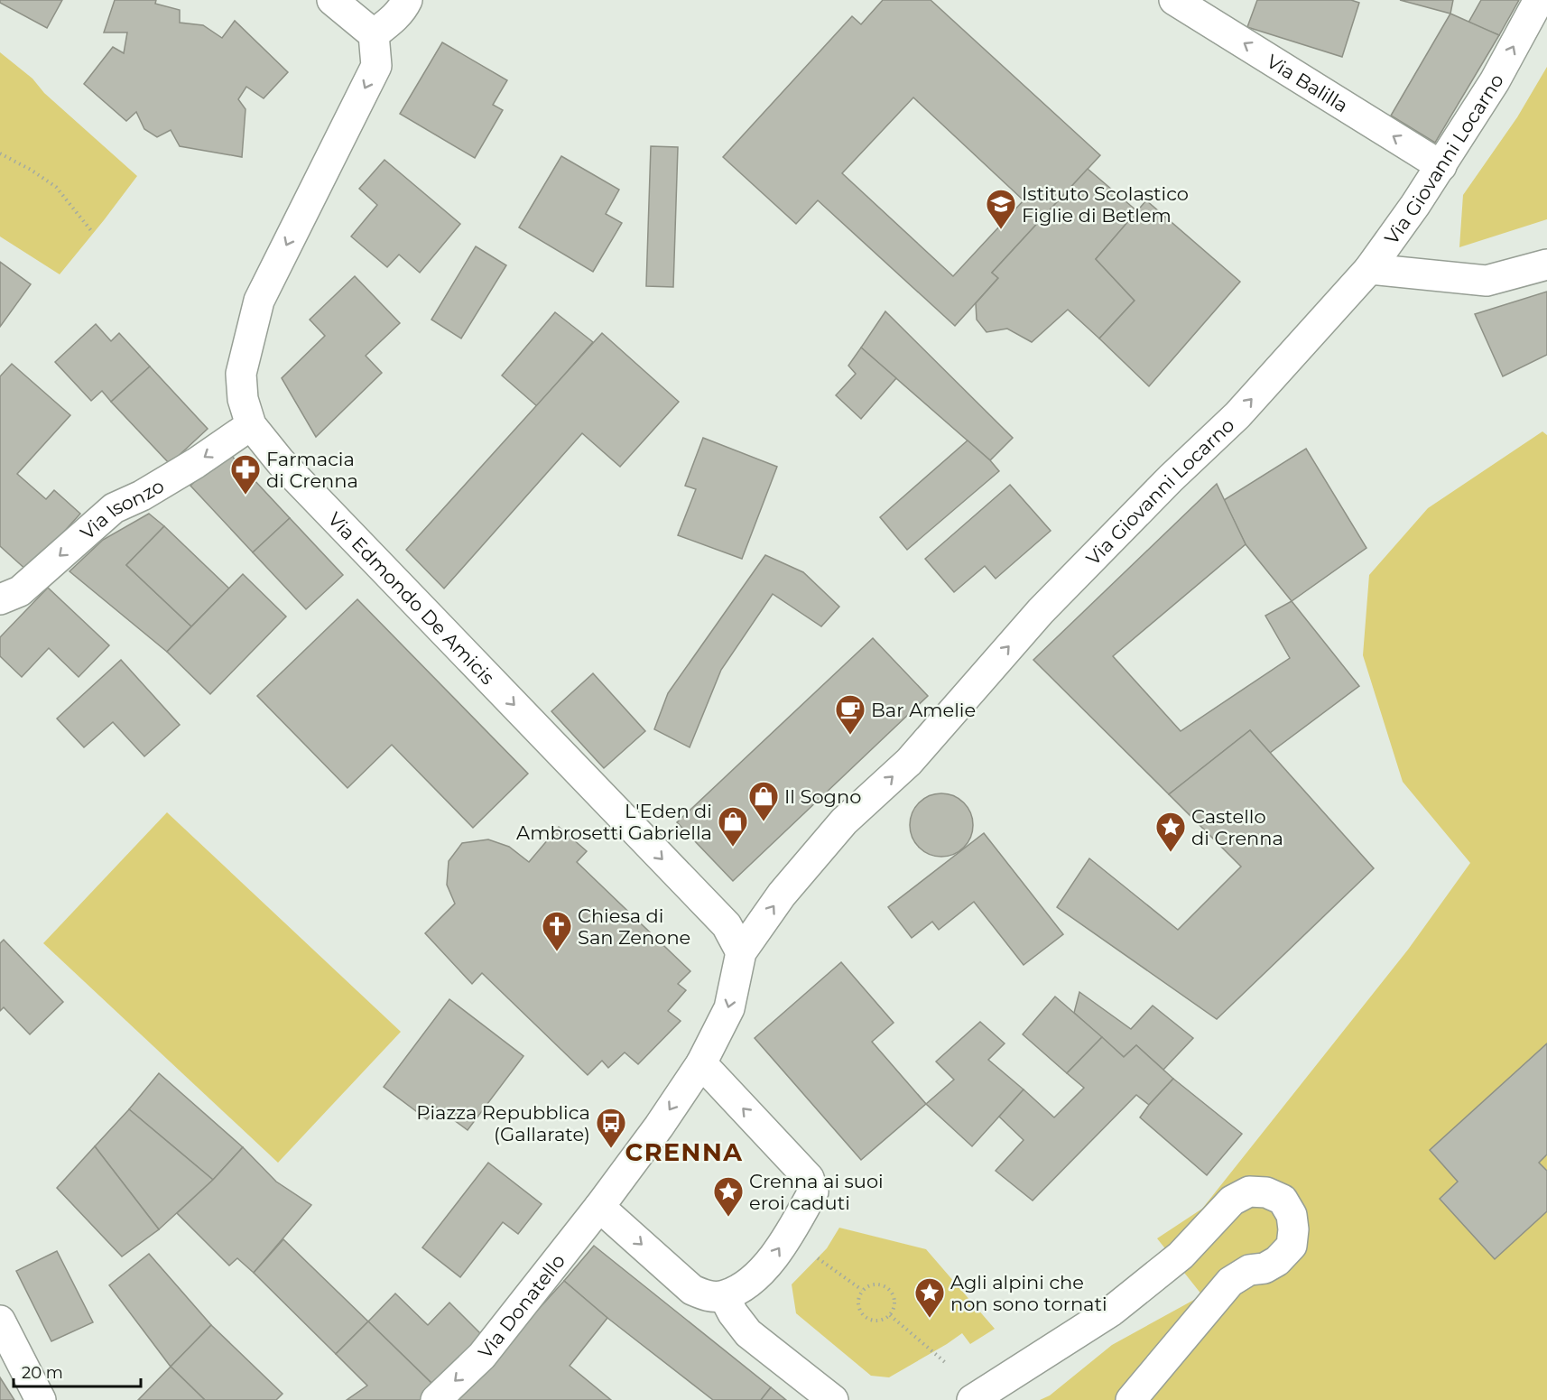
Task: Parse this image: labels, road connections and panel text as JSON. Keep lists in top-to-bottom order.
{
  "streets": {
    "street": [
      "Via Balilla",
      "Via Giovanni Locarno",
      "Via Isonzo",
      "Via Edmondo De Amicis",
      "Via Donatello"
    ]
  },
  "crossings": [
    ["Via Balilla", "Via Giovanni Locarno"],
    ["Via Giovanni Locarno", "Via Edmondo De Amicis"],
    ["Via Giovanni Locarno", "Via Donatello"],
    ["Via Isonzo", "Via Edmondo De Amicis"],
    ["Via Edmondo De Amicis", "Via Donatello"]
  ],
  "one_way": [
    "Via Balilla",
    "Via Giovanni Locarno",
    "Via Isonzo",
    "Via Edmondo De Amicis",
    "Via Donatello"
  ],
  "districts": ["CRENNA"],
  "places": {
    "school or university": ["Istituto Scolastico Figlie di Betlem"],
    "pharmacy": ["Farmacia di Crenna"],
    "cafe": ["Bar Amelie"],
    "shop": ["Il Sogno", "L'Eden di Ambrosetti Gabriella"],
    "place": ["Castello di Crenna", "Crenna ai suoi eroi caduti", "Agli alpini che non sono tornati"],
    "church": ["Chiesa di San Zenone"],
    "bus stop": ["Piazza Repubblica (Gallarate)"]
  },
  "scale_bar": "20 m"
}
